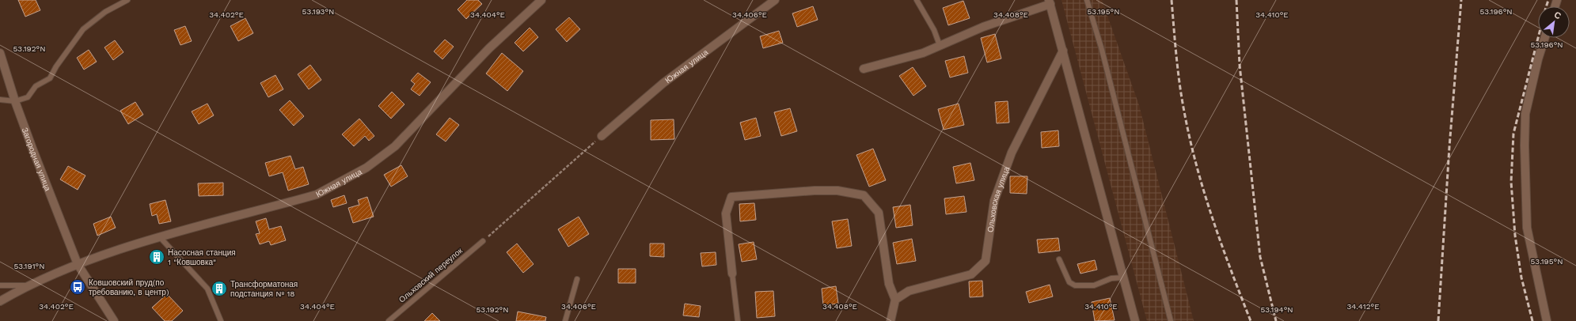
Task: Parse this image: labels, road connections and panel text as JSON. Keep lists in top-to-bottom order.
{
  "streets": {
    "street": ["Южная улица", "Загородная улица", "Ольховская улица"],
    "lane": ["Ольховский переулок"]
  },
  "crossings": [
    ["Южная улица", "Загородная улица"]
  ],
  "places": {
    "building": ["Насосная станция 1 \"Ковшовка\"", "Трансформатоная подстанция № 18"],
    "bus stop": ["Ковшовский пруд(по требованию, в центр)"]
  },
  "north": "top right",
  "coordinates": [
    "53.193°N",
    "53.195°N",
    "53.196°N",
    "34.402°E",
    "34.404°E",
    "34.406°E",
    "34.408°E",
    "34.410°E",
    "53.192°N",
    "53.191°N",
    "34.412°E",
    "53.194°N"
  ]
}
